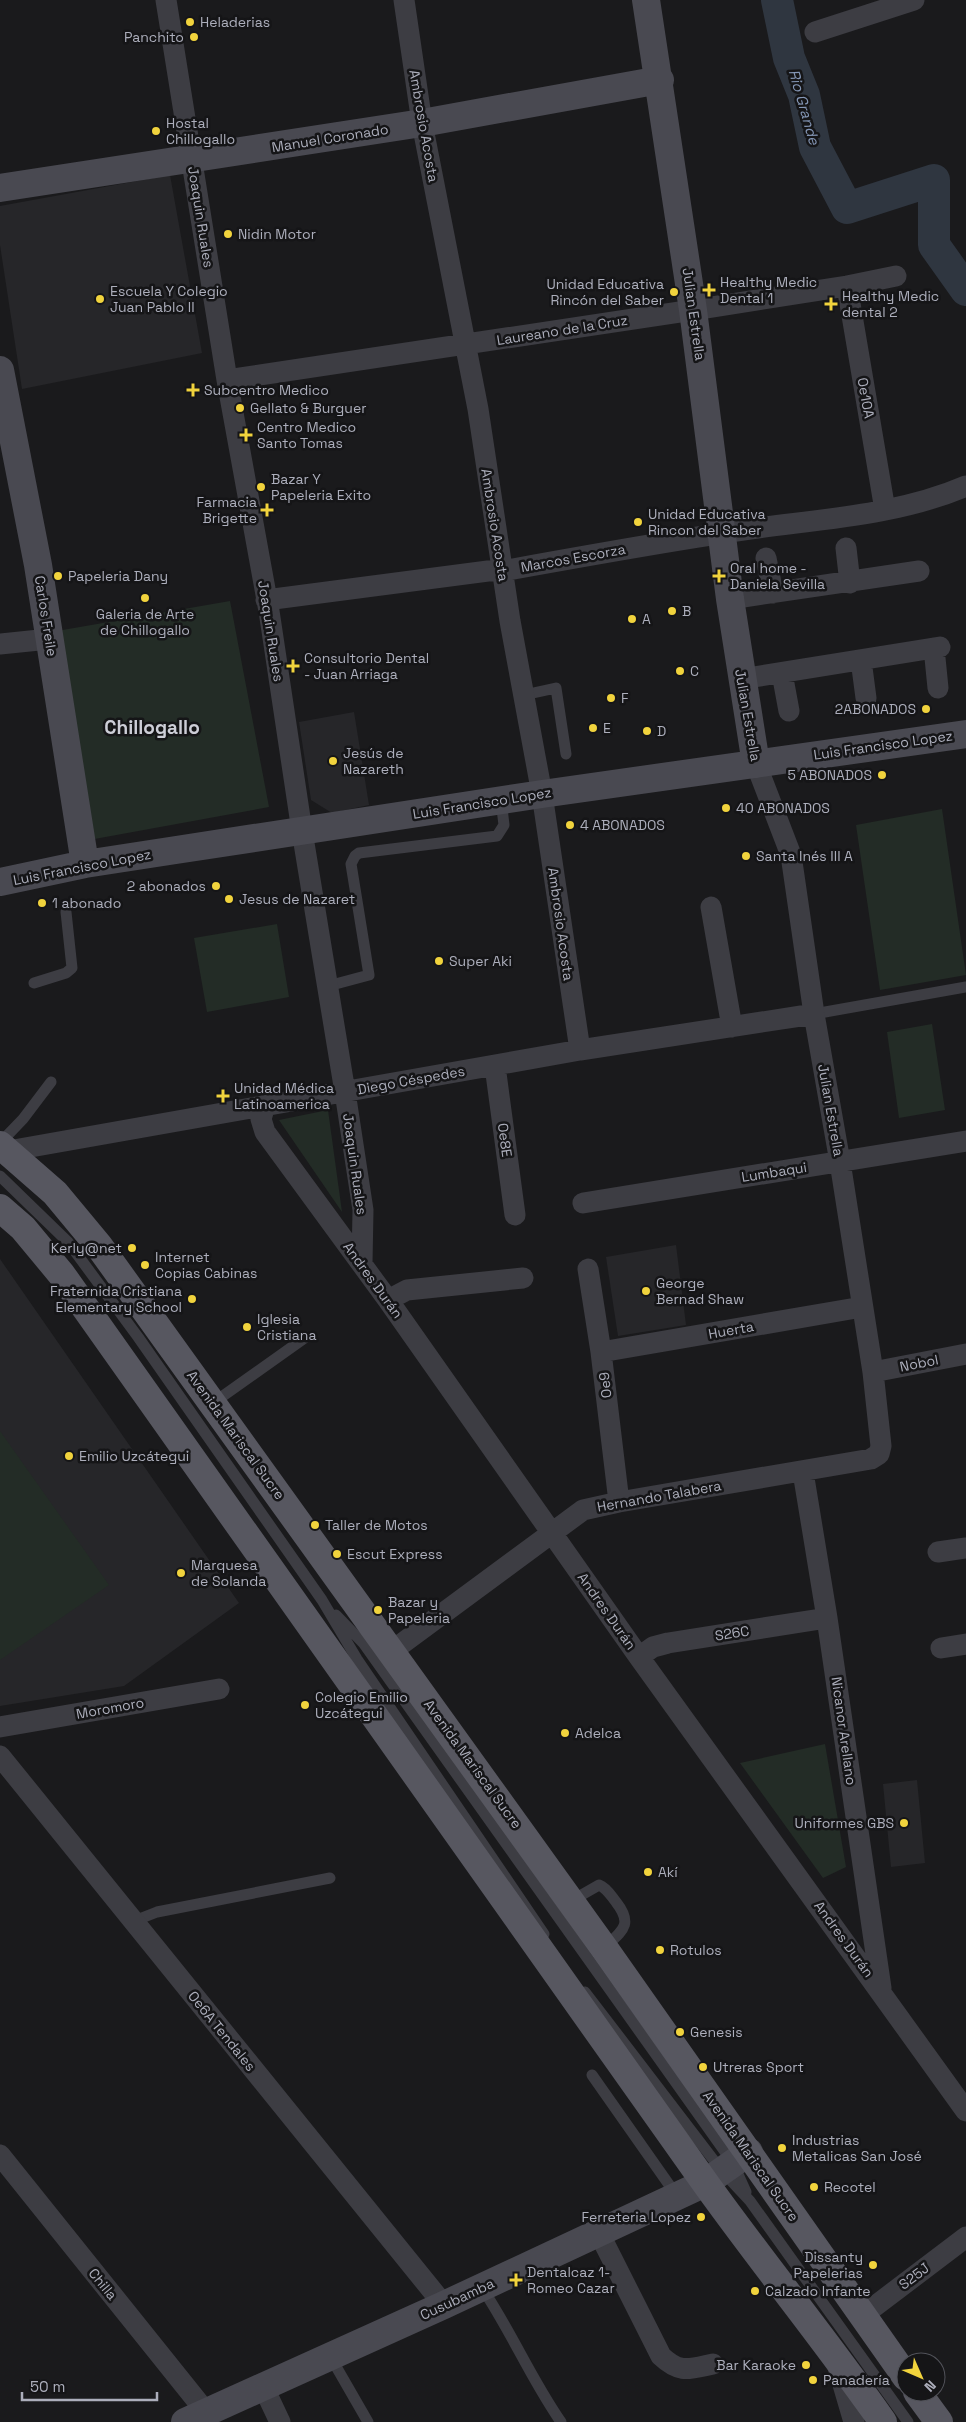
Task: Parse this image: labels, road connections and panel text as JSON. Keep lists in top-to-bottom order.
{
  "streets": {
    "main road": ["Avenida Mariscal Sucre"],
    "street": [
      "Ambrosio Acosta",
      "Manuel Coronado",
      "Joaquin Ruales",
      "Julian Estrella",
      "Laureano de la Cruz",
      "Oe10A",
      "Marcos Escorza",
      "Carlos Freile",
      "Luis Francisco Lopez",
      "Diego Céspedes",
      "Oe8E",
      "Lumbaqui",
      "Andres Durán",
      "Huerta",
      "Nobol",
      "Oe9",
      "Hernando Talabera",
      "S26C",
      "Moromoro",
      "Nicanor Arellano",
      "Oe6A Tendales",
      "S25J",
      "Chilla",
      "Cusubamba"
    ]
  },
  "crossings": [
    ["Ambrosio Acosta", "Manuel Coronado"],
    ["Ambrosio Acosta", "Laureano de la Cruz"],
    ["Ambrosio Acosta", "Marcos Escorza"],
    ["Ambrosio Acosta", "Luis Francisco Lopez"],
    ["Ambrosio Acosta", "Diego Céspedes"],
    ["Manuel Coronado", "Joaquin Ruales"],
    ["Manuel Coronado", "Julian Estrella"],
    ["Joaquin Ruales", "Laureano de la Cruz"],
    ["Joaquin Ruales", "Marcos Escorza"],
    ["Joaquin Ruales", "Luis Francisco Lopez"],
    ["Joaquin Ruales", "Diego Céspedes"],
    ["Joaquin Ruales", "Andres Durán"],
    ["Julian Estrella", "Laureano de la Cruz"],
    ["Julian Estrella", "Marcos Escorza"],
    ["Julian Estrella", "Luis Francisco Lopez"],
    ["Julian Estrella", "Diego Céspedes"],
    ["Julian Estrella", "Lumbaqui"],
    ["Julian Estrella", "Huerta"],
    ["Julian Estrella", "Nobol"],
    ["Julian Estrella", "Hernando Talabera"],
    ["Laureano de la Cruz", "Oe10A"],
    ["Oe10A", "Marcos Escorza"],
    ["Carlos Freile", "Luis Francisco Lopez"],
    ["Diego Céspedes", "Oe8E"],
    ["Diego Céspedes", "Andres Durán"],
    ["Diego Céspedes", "Avenida Mariscal Sucre"],
    ["Andres Durán", "Hernando Talabera"],
    ["Andres Durán", "S26C"],
    ["Andres Durán", "Nicanor Arellano"],
    ["Huerta", "Oe9"],
    ["Oe9", "Hernando Talabera"],
    ["Avenida Mariscal Sucre", "Hernando Talabera"],
    ["Avenida Mariscal Sucre", "S25J"],
    ["Avenida Mariscal Sucre", "Cusubamba"],
    ["Hernando Talabera", "Nicanor Arellano"],
    ["S26C", "Nicanor Arellano"],
    ["Oe6A Tendales", "Cusubamba"],
    ["Chilla", "Cusubamba"]
  ],
  "districts": ["Chillogallo"],
  "water": ["Rio Grande"],
  "places": {
    "other": [
      "Heladerias",
      "Panchito",
      "Hostal Chillogallo",
      "Nidin Motor",
      "Unidad Educativa Rincón del Saber",
      "Escuela Y Colegio Juan Pablo II",
      "Gellato & Burguer",
      "Bazar Y Papeleria Exito",
      "Unidad Educativa Rincon del Saber",
      "Papeleria Dany",
      "Galeria de Arte de Chillogallo",
      "B",
      "A",
      "C",
      "F",
      "2ABONADOS",
      "E",
      "D",
      "Jesús de Nazareth",
      "5 ABONADOS",
      "40 ABONADOS",
      "4 ABONADOS",
      "Santa Inés III A",
      "2 abonados",
      "Jesus de Nazaret",
      "1 abonado",
      "Super Aki",
      "Kerly@net",
      "Internet Copias Cabinas",
      "George Bernad Shaw",
      "Fraternida Cristiana Elementary School",
      "Iglesia Cristiana",
      "Emilio Uzcátegui",
      "Taller de Motos",
      "Escut Express",
      "Marquesa de Solanda",
      "Bazar y Papeleria",
      "Colegio Emilio Uzcátegui",
      "Adelca",
      "Uniformes GBS",
      "Akí",
      "Rotulos",
      "Genesis",
      "Utreras Sport",
      "Industrias Metalicas San José",
      "Recotel",
      "Ferreteria Lopez",
      "Dissanty Papelerias",
      "Calzado Infante",
      "Bar Karaoke",
      "Panadería"
    ],
    "health": [
      "Healthy Medic Dental 1",
      "Healthy Medic dental 2",
      "Subcentro Medico",
      "Centro Medico Santo Tomas",
      "Farmacia Brigette",
      "Oral home - Daniela Sevilla",
      "Consultorio Dental - Juan Arriaga",
      "Unidad Médica Latinoamerica",
      "Dentalcaz 1- Romeo Cazar"
    ]
  },
  "scale_bar": "50 m",
  "north": "bottom right"
}
